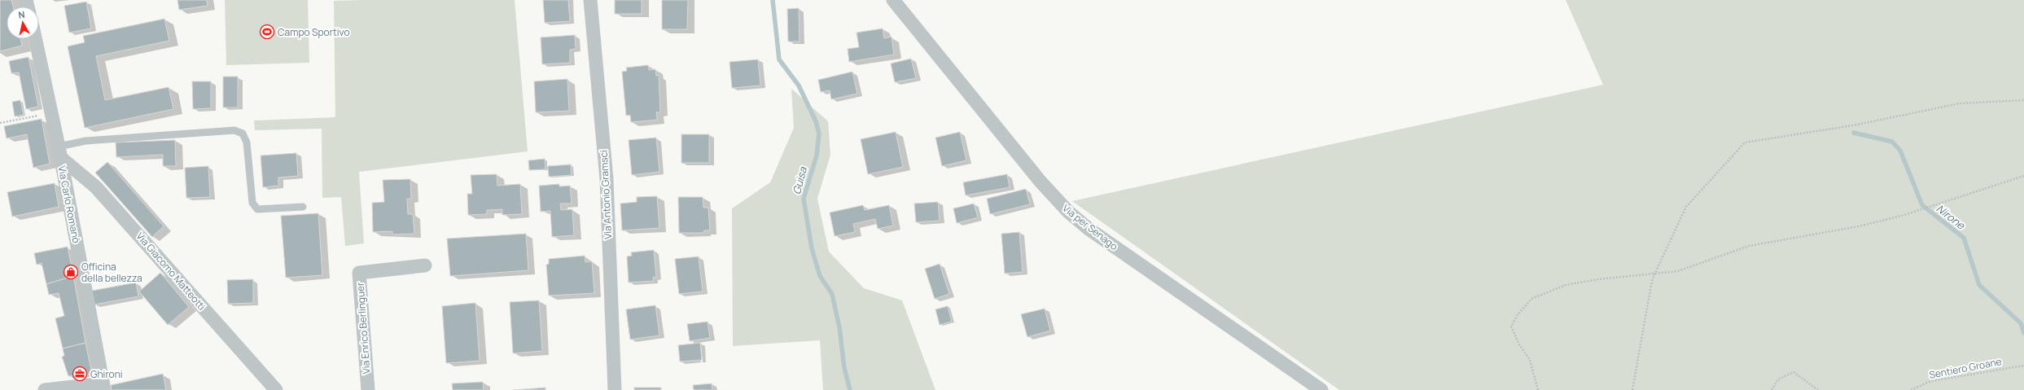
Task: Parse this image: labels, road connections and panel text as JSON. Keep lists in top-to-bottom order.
{
  "streets": {
    "street": [
      "Via Antonio Gramsci",
      "Via Carlo Romanò",
      "Via per Senago",
      "Via Giacomo Matteotti",
      "Via Enrico Berlinguer"
    ],
    "path": ["Sentiero Groane"]
  },
  "crossings": [
    ["Via Carlo Romanò", "Via Giacomo Matteotti"]
  ],
  "water": ["Guisa", "Nirone"],
  "places": {
    "sports": ["Campo Sportivo"],
    "shop": ["Officina della bellezza"],
    "office": ["Ghironi"]
  },
  "north": "top"
}
